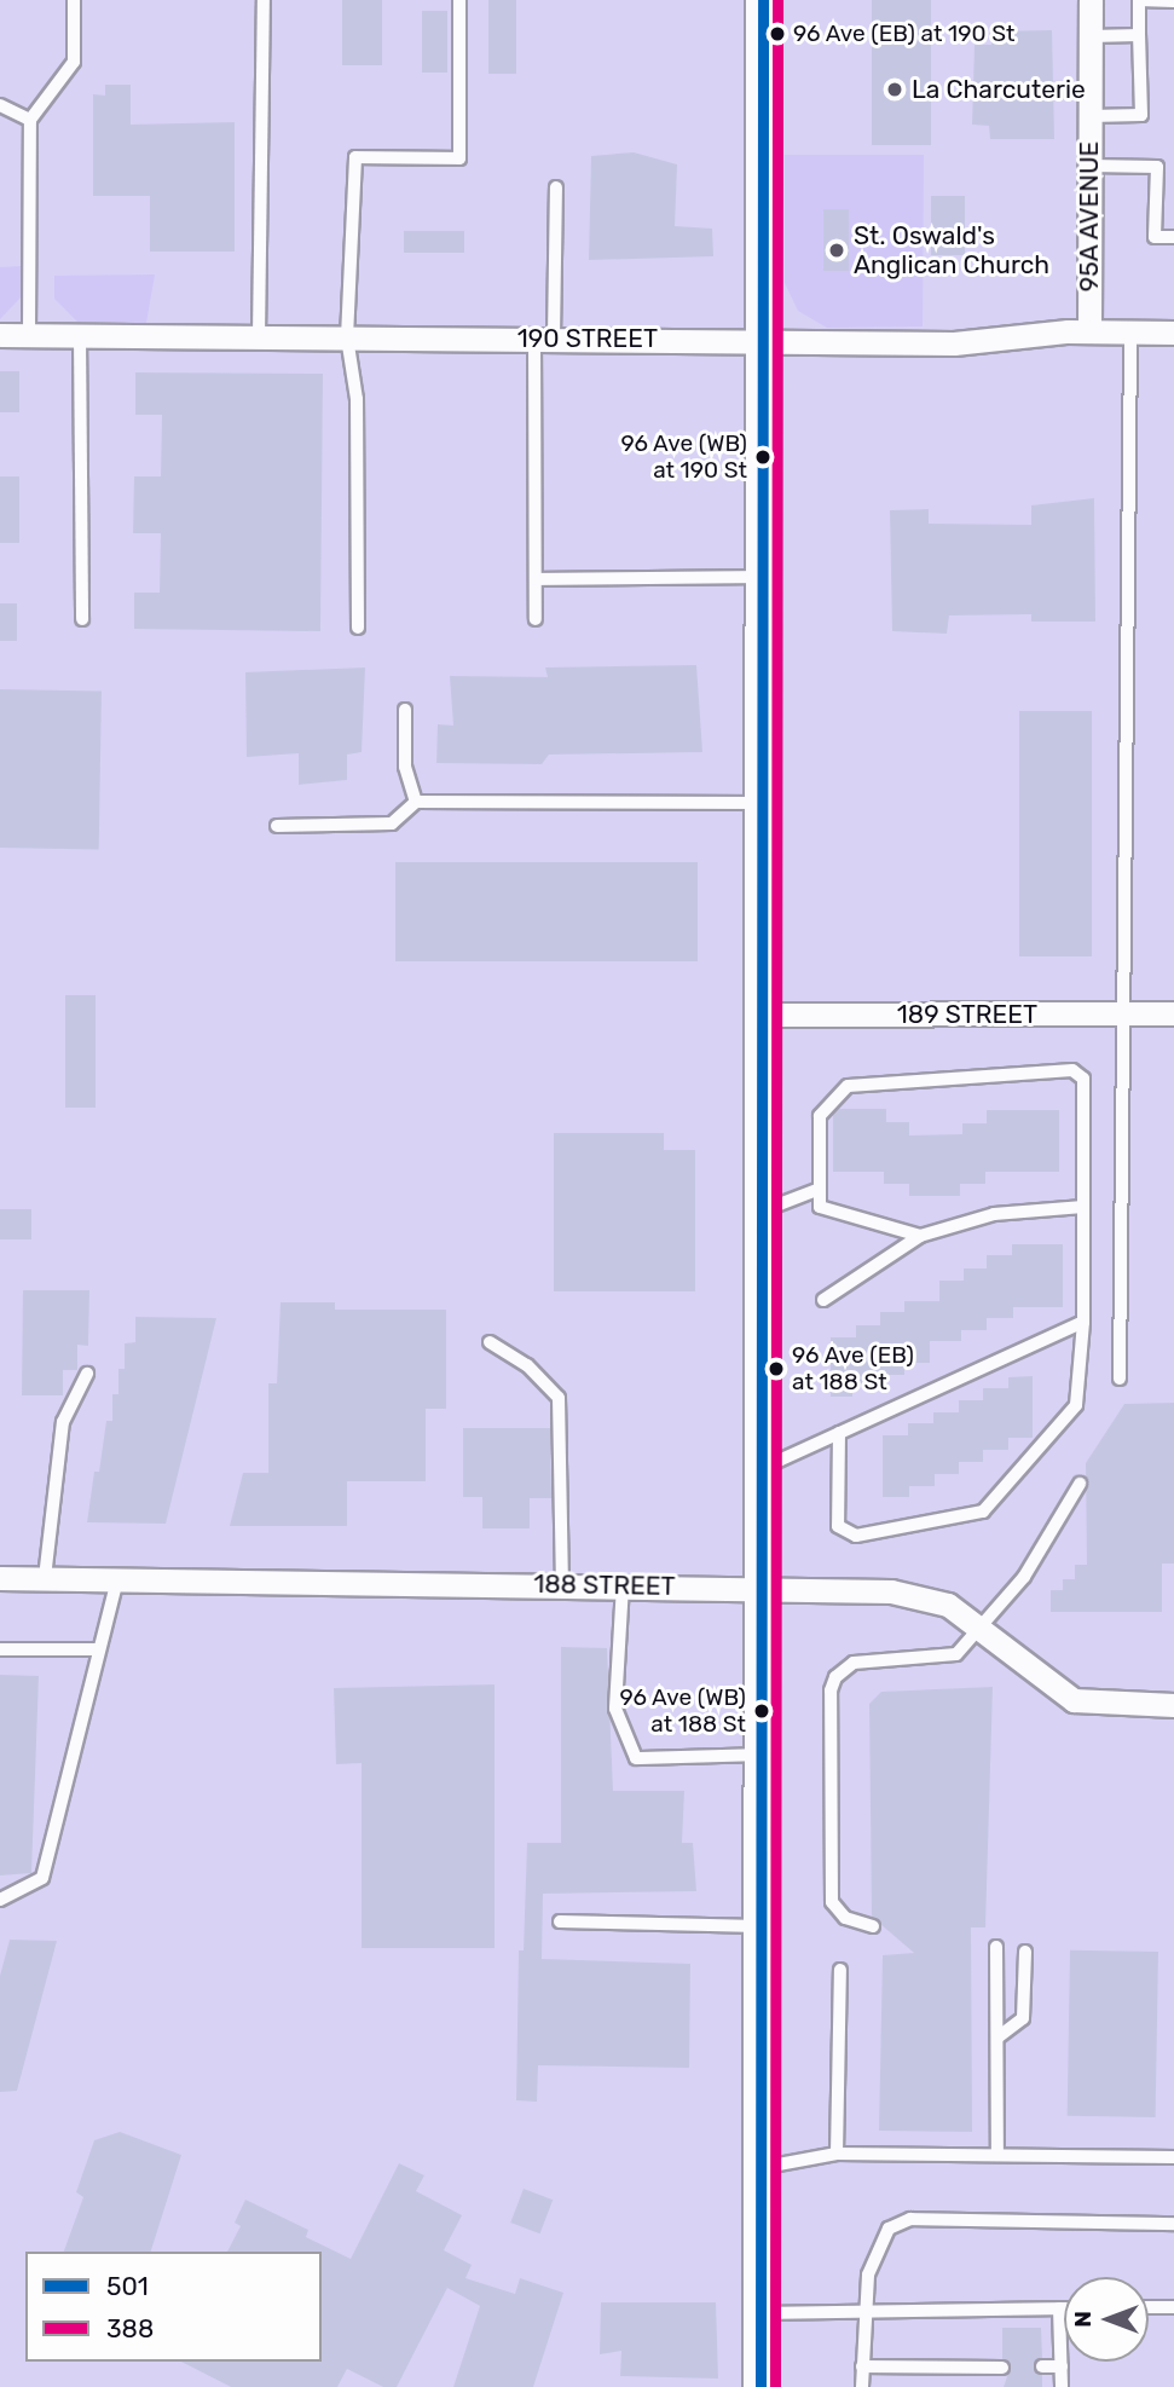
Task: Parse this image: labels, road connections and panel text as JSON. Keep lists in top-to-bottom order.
{
  "streets": {
    "street": [
      "95A AVENUE",
      "190 STREET",
      "189 STREET",
      "188 STREET"
    ]
  },
  "crossings": [
    ["95A AVENUE", "190 STREET"]
  ],
  "places": [
    "96 Ave (EB) at 190 St",
    "La Charcuterie",
    "St. Oswald's Anglican Church",
    "96 Ave (WB) at 190 St",
    "96 Ave (EB) at 188 St",
    "96 Ave (WB) at 188 St"
  ],
  "lines": ["transit line 501", "transit line 388"],
  "legend": ["501", "388"],
  "north": "left"
}
